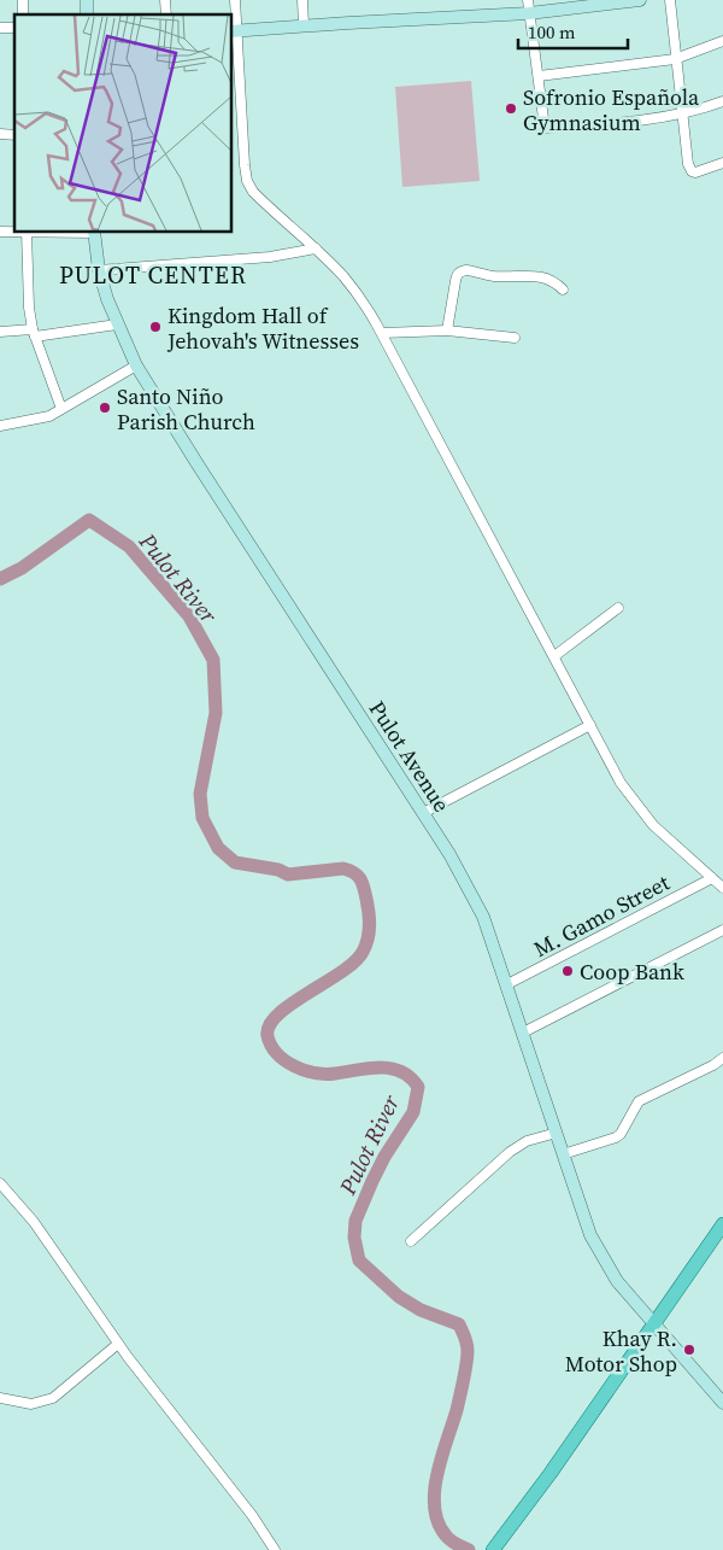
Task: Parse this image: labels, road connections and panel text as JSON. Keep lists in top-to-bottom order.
{
  "streets": {
    "street": ["Pulot Avenue", "M. Gamo Street"]
  },
  "crossings": [
    ["Pulot Avenue", "M. Gamo Street"]
  ],
  "districts": ["PULOT CENTER"],
  "water": ["Pulot River"],
  "places": [
    "Sofronio Española Gymnasium",
    "Kingdom Hall of Jehovah's Witnesses",
    "Santo Niño Parish Church",
    "Coop Bank",
    "Khay R. Motor Shop"
  ],
  "scale_bar": "100 m"
}
